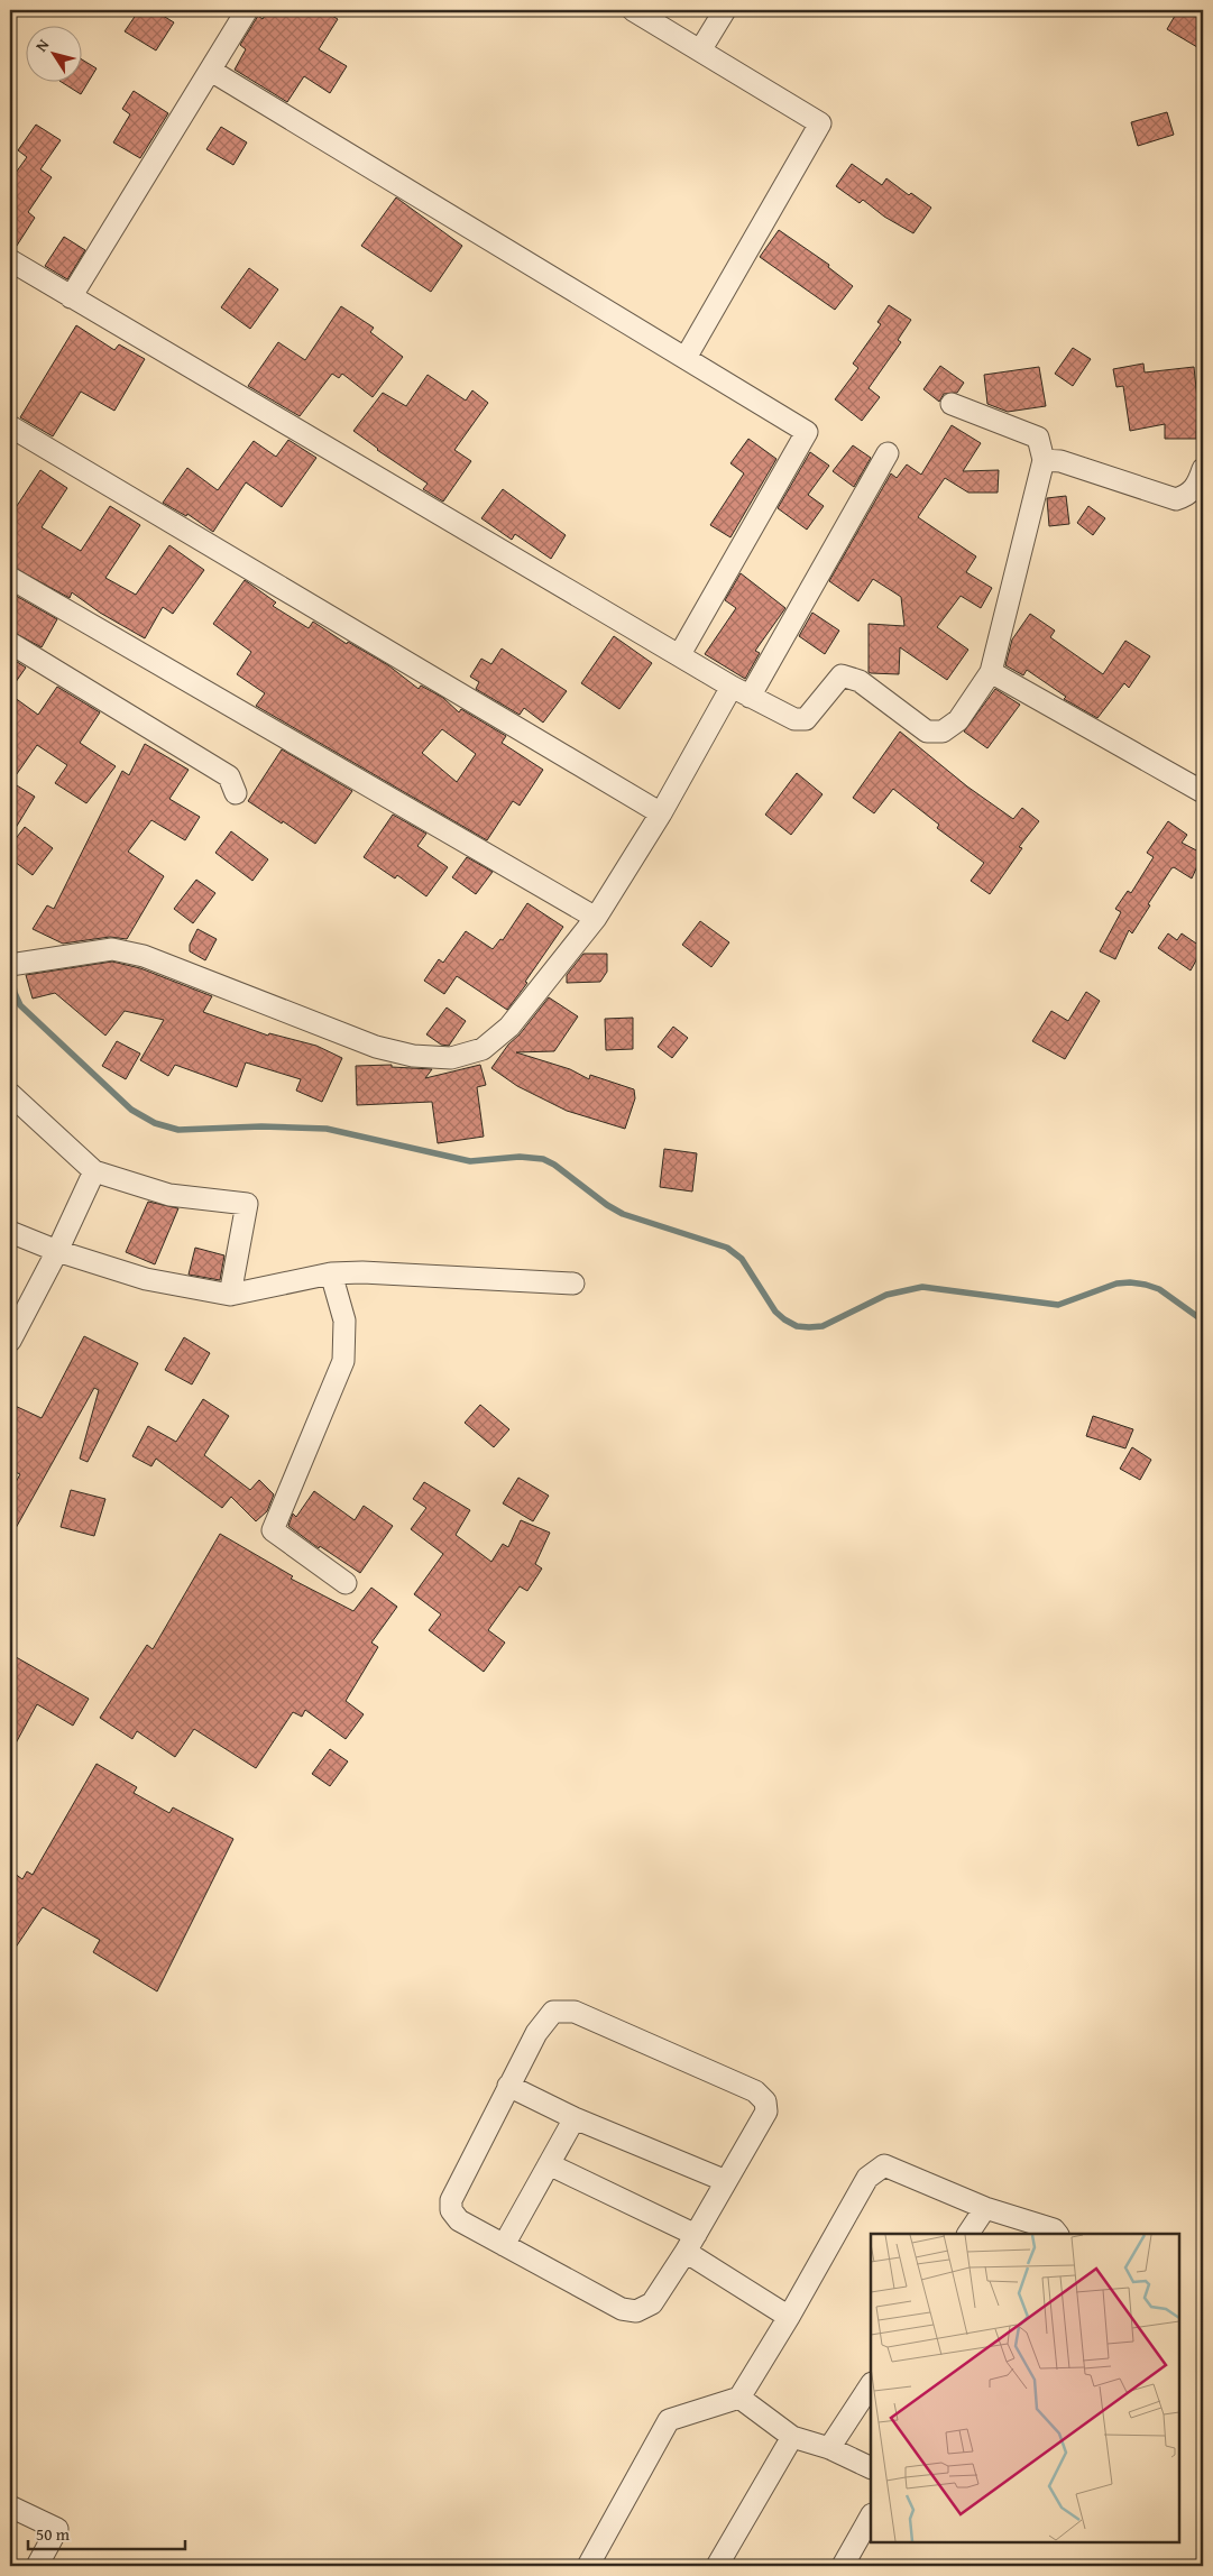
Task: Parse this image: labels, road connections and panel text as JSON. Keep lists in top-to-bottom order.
{
  "scale_bar": "50 m",
  "north": "top left"
}
